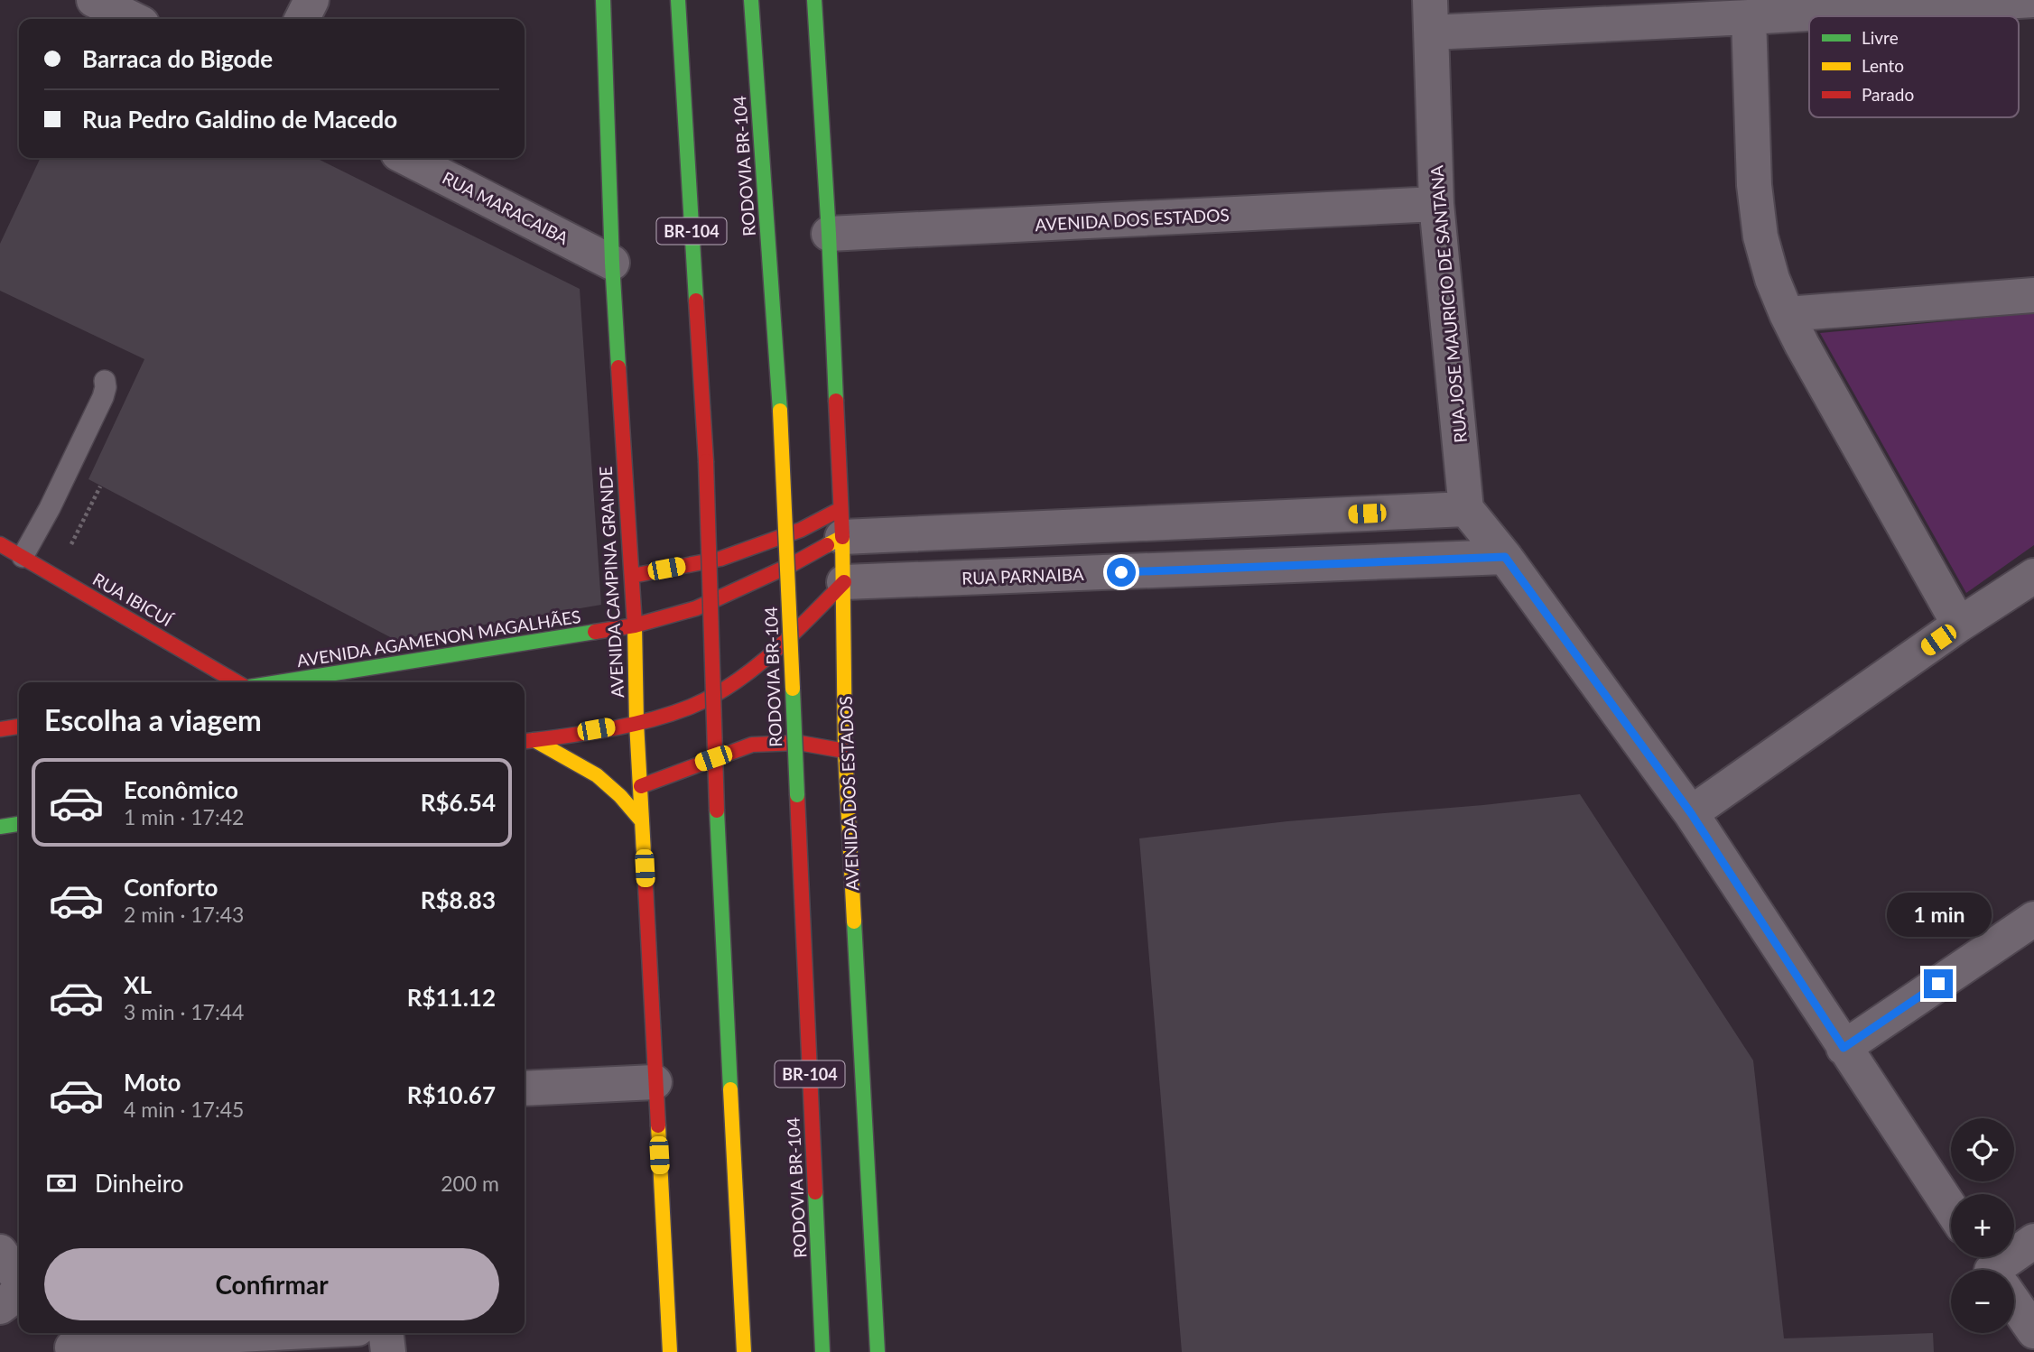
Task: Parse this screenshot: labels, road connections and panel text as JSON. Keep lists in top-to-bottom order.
{
  "streets": {
    "main road": [
      "RODOVIA BR-104",
      "AVENIDA DOS ESTADOS",
      "BR-104",
      "AVENIDA CAMPINA GRANDE",
      "RUA IBICUÍ",
      "AVENIDA AGAMENON MAGALHÃES"
    ],
    "street": ["RUA MARACAIBA", "RUA JOSE MAURICIO DE SANTANA", "RUA PARNAIBA"]
  },
  "crossings": [
    ["RUA MARACAIBA", "AVENIDA CAMPINA GRANDE"],
    ["AVENIDA DOS ESTADOS", "RUA JOSE MAURICIO DE SANTANA"],
    ["AVENIDA DOS ESTADOS", "RUA PARNAIBA"],
    ["AVENIDA DOS ESTADOS", "AVENIDA AGAMENON MAGALHÃES"],
    ["AVENIDA CAMPINA GRANDE", "AVENIDA AGAMENON MAGALHÃES"]
  ],
  "legend": ["Livre", "Lento", "Parado"],
  "page": {
    "banner": ["Barraca do Bigode", "Rua Pedro Galdino de Macedo"],
    "heading": "Escolha a viagem",
    "list": [
      {
        "name": "Econômico",
        "note": "1 min · 17:42",
        "value": "R$6.54"
      },
      {
        "name": "Conforto",
        "note": "2 min · 17:43",
        "value": "R$8.83"
      },
      {
        "name": "XL",
        "note": "3 min · 17:44",
        "value": "R$11.12"
      },
      {
        "name": "Moto",
        "note": "4 min · 17:45",
        "value": "R$10.67"
      }
    ],
    "bubble": "1 min",
    "map_buttons": ["+", "−"],
    "pay": ["Dinheiro", "200 m"],
    "buttons": "Confirmar"
  }
}
